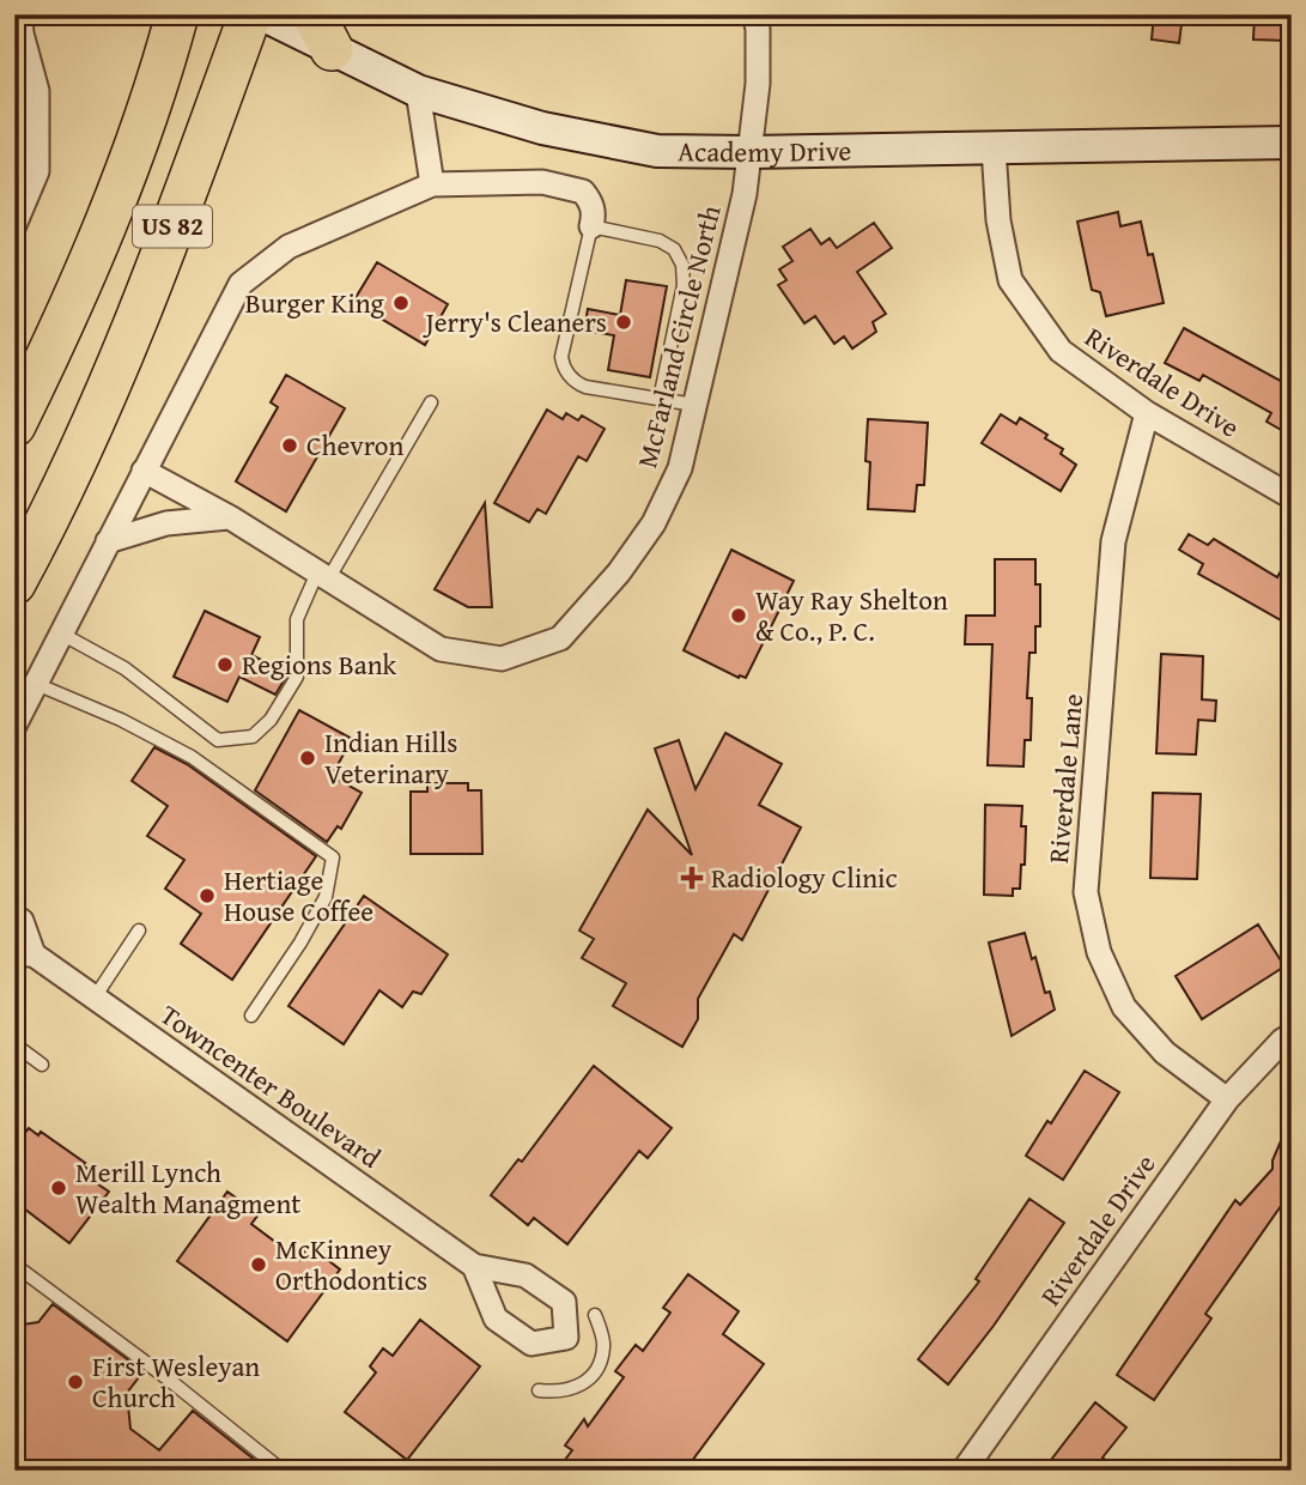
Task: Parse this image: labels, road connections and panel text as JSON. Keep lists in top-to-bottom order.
{
  "streets": {
    "highway": ["US 82"],
    "street": [
      "Academy Drive",
      "McFarland Circle North",
      "Riverdale Drive",
      "Riverdale Lane",
      "Towncenter Boulevard"
    ]
  },
  "crossings": [
    ["Academy Drive", "McFarland Circle North"],
    ["Academy Drive", "Riverdale Drive"],
    ["Riverdale Drive", "Riverdale Lane"]
  ],
  "places": {
    "other": [
      "Burger King",
      "Jerry's Cleaners",
      "Chevron",
      "Way Ray Shelton & Co., P. C.",
      "Regions Bank",
      "Indian Hills Veterinary",
      "Hertiage House Coffee",
      "Merill Lynch Wealth Managment",
      "McKinney Orthodontics",
      "First Wesleyan Church"
    ],
    "health": ["Radiology Clinic"]
  }
}
